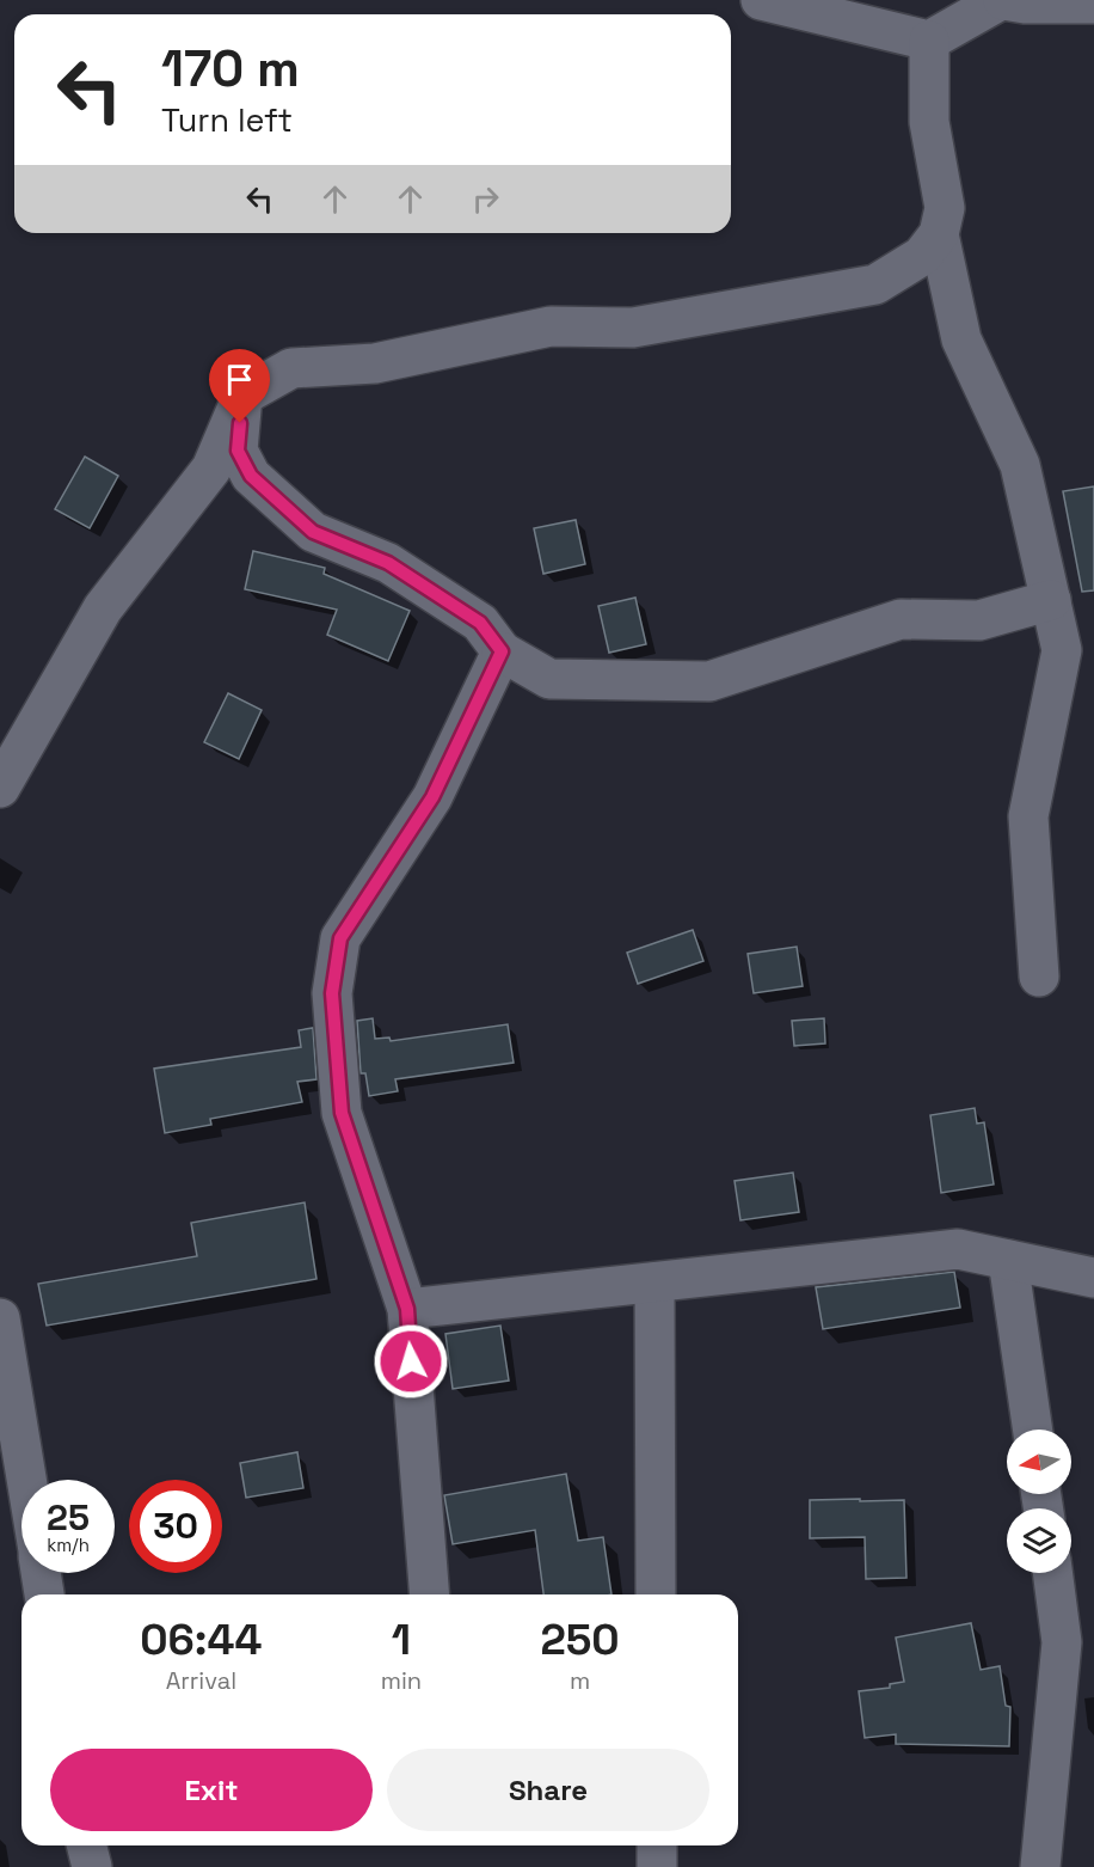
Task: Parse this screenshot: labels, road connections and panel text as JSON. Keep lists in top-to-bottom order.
{
  "north": "left",
  "page": {
    "turn": ["170 m", "Turn left"],
    "speed": "25 km/h",
    "limit": "30",
    "eta": [
      "06:44",
      "Arrival",
      "1",
      "min",
      "250",
      "m"
    ],
    "buttons": ["Exit", "Share"]
  }
}
